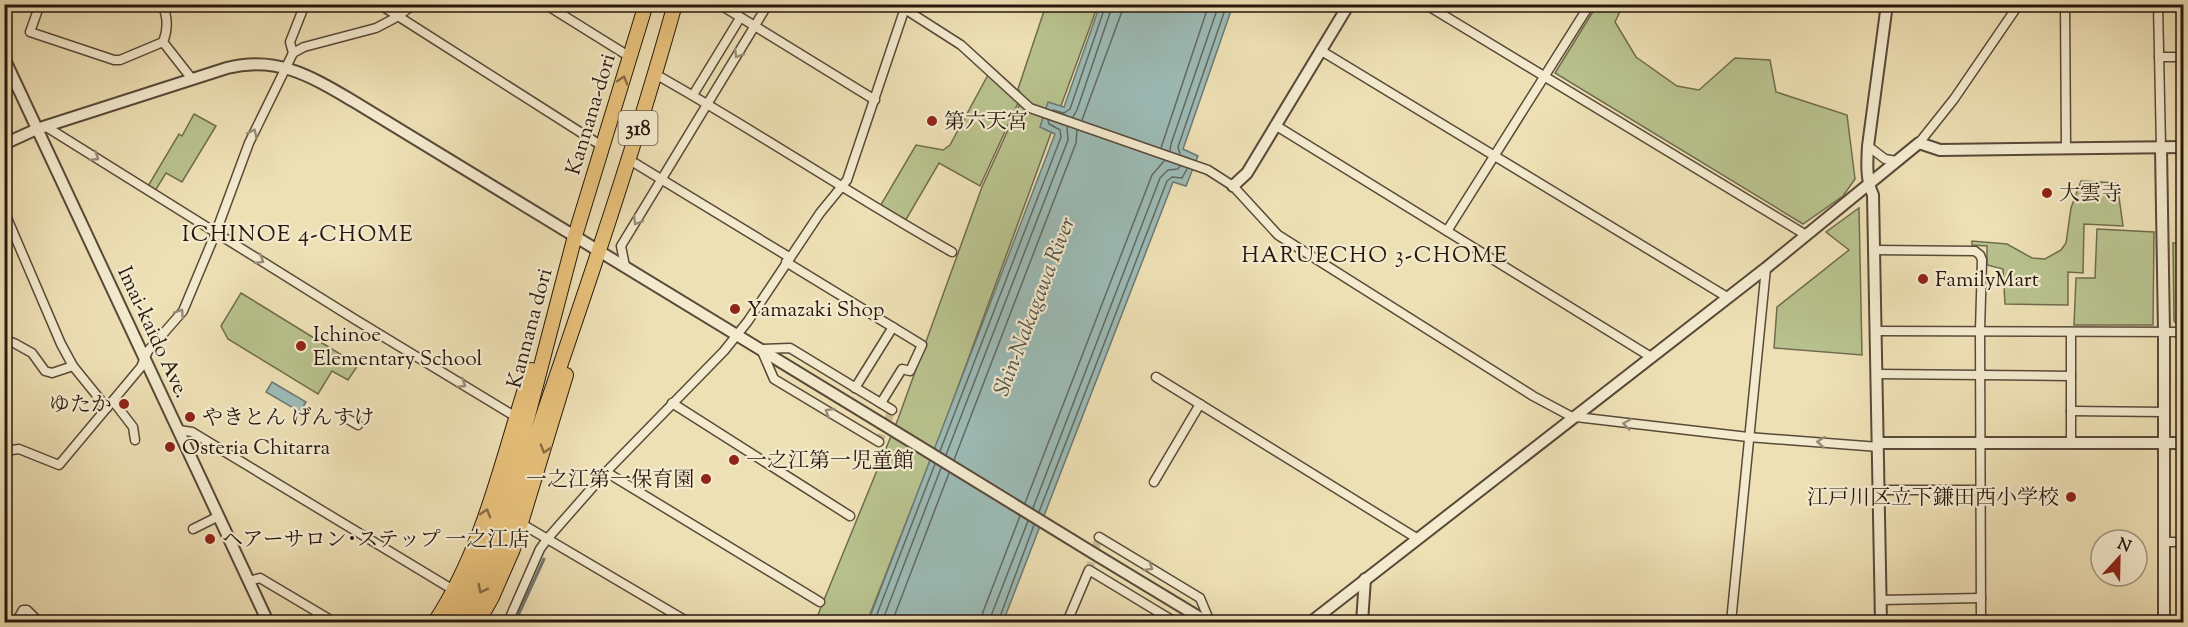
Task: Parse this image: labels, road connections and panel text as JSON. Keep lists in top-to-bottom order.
{
  "streets": {
    "main road": ["Kannana-dori", "318", "Kannana dori"],
    "street": ["Imai-kaido Ave."]
  },
  "crossings": [
    ["Kannana-dori", "Kannana dori"],
    ["318", "Kannana dori"]
  ],
  "districts": ["ICHINOE 4-CHOME", "HARUECHO 3-CHOME"],
  "water": ["Shin-Nakagawa River"],
  "places": [
    "第六天宮",
    "大雲寺",
    "FamilyMart",
    "Yamazaki Shop",
    "Ichinoe Elementary School",
    "ゆたか",
    "やきとん げんすけ",
    "Osteria Chitarra",
    "一之江第一児童館",
    "一之江第一保育園",
    "江戸川区立下鎌田西小学校",
    "ヘアーサロン･ステップ 一之江店"
  ],
  "north": "top"
}
